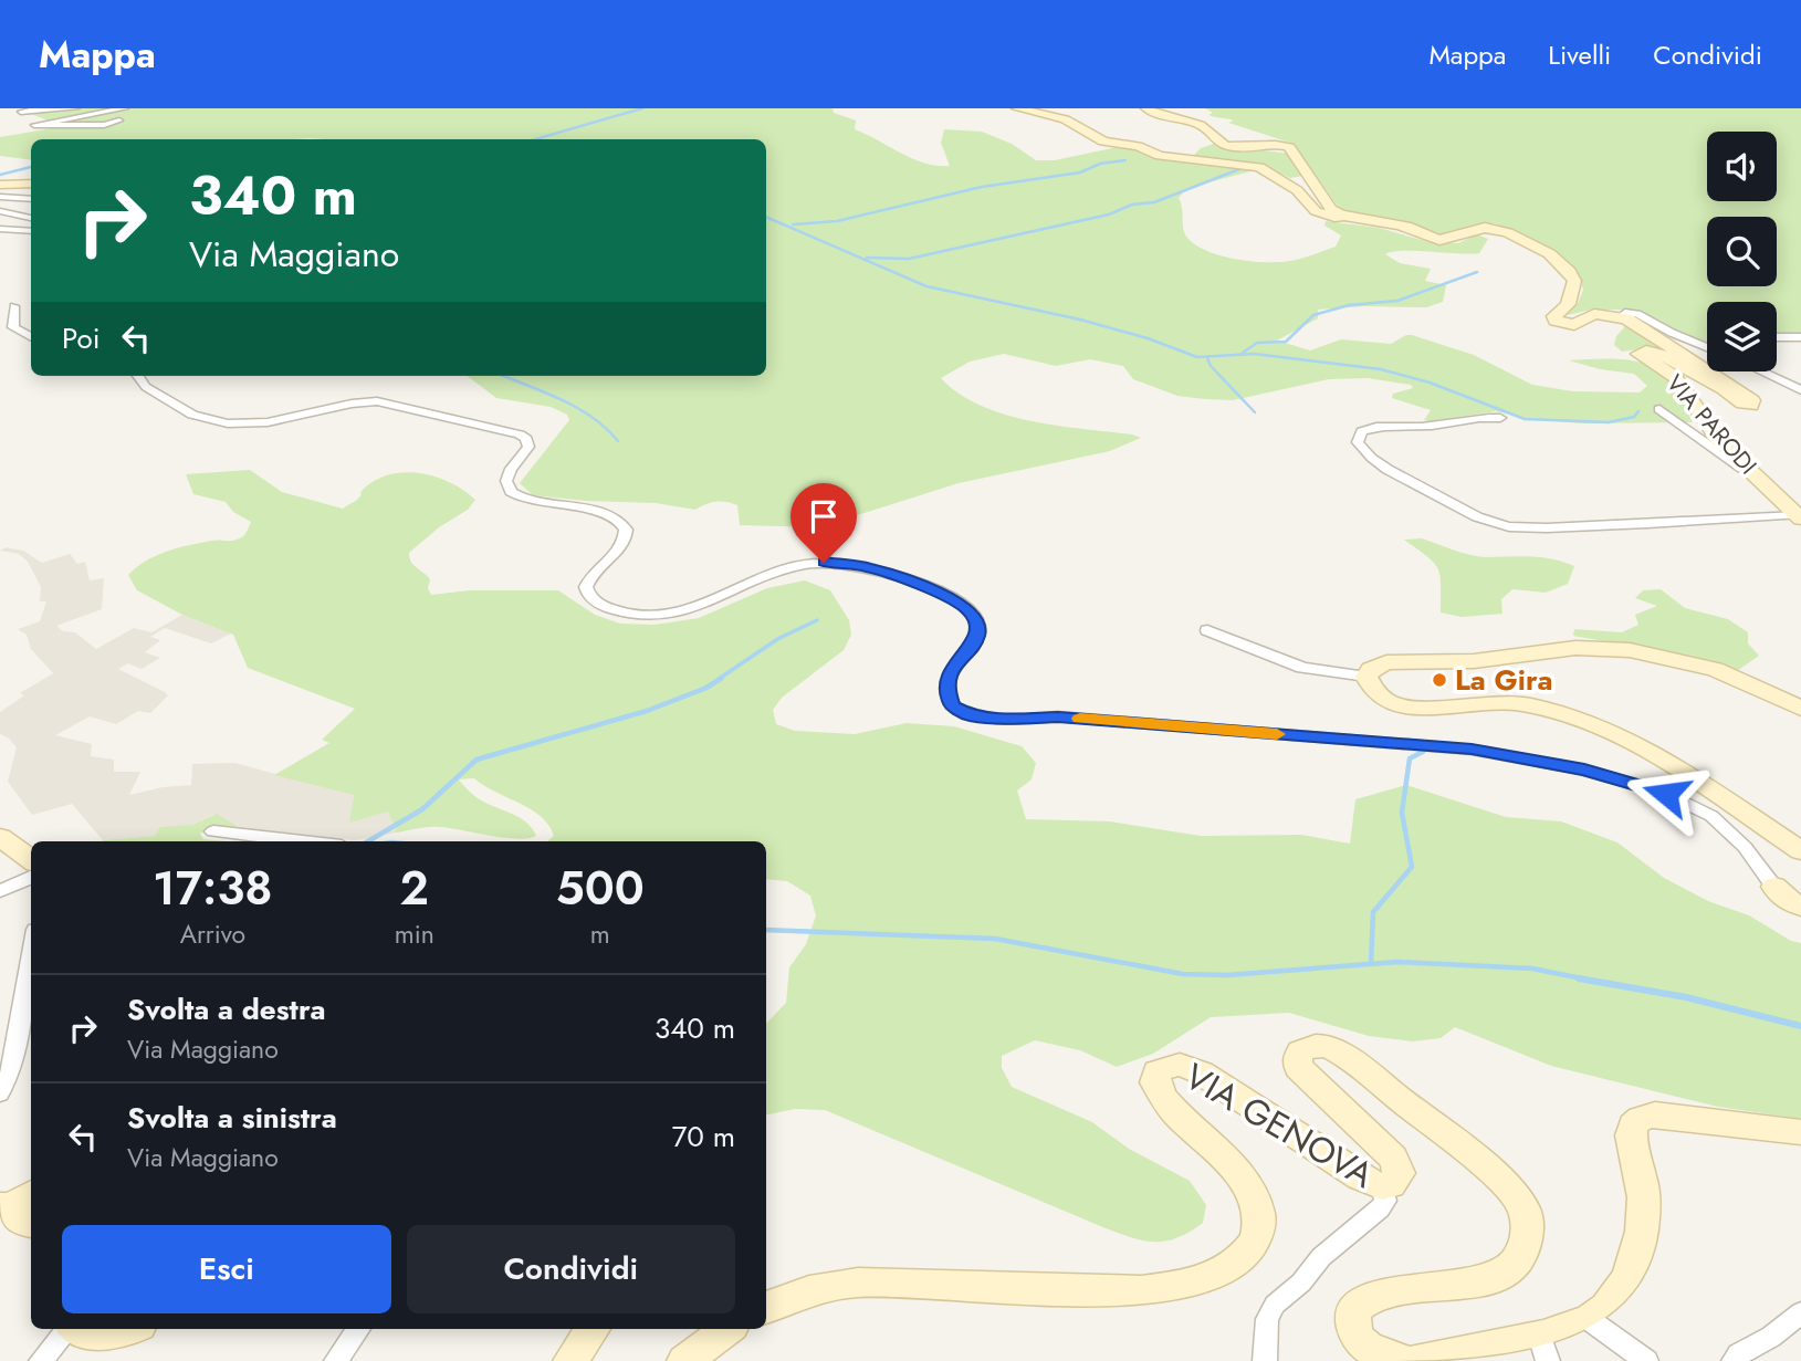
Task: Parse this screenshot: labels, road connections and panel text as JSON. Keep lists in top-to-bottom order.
{
  "streets": {
    "street": ["VIA PARODI", "VIA GENOVA"]
  },
  "places": ["La Gira"],
  "page": {
    "header": "Mappa",
    "nav": ["Mappa", "Livelli", "Condividi"],
    "turn": ["340 m", "Via Maggiano"],
    "then": "Poi",
    "eta": [
      "17:38",
      "Arrivo",
      "2",
      "min",
      "500",
      "m"
    ],
    "list": [
      {
        "name": "Svolta a destra",
        "note": "Via Maggiano",
        "value": "340 m"
      },
      {
        "name": "Svolta a sinistra",
        "note": "Via Maggiano",
        "value": "70 m"
      }
    ],
    "buttons": ["Esci", "Condividi"]
  }
}
